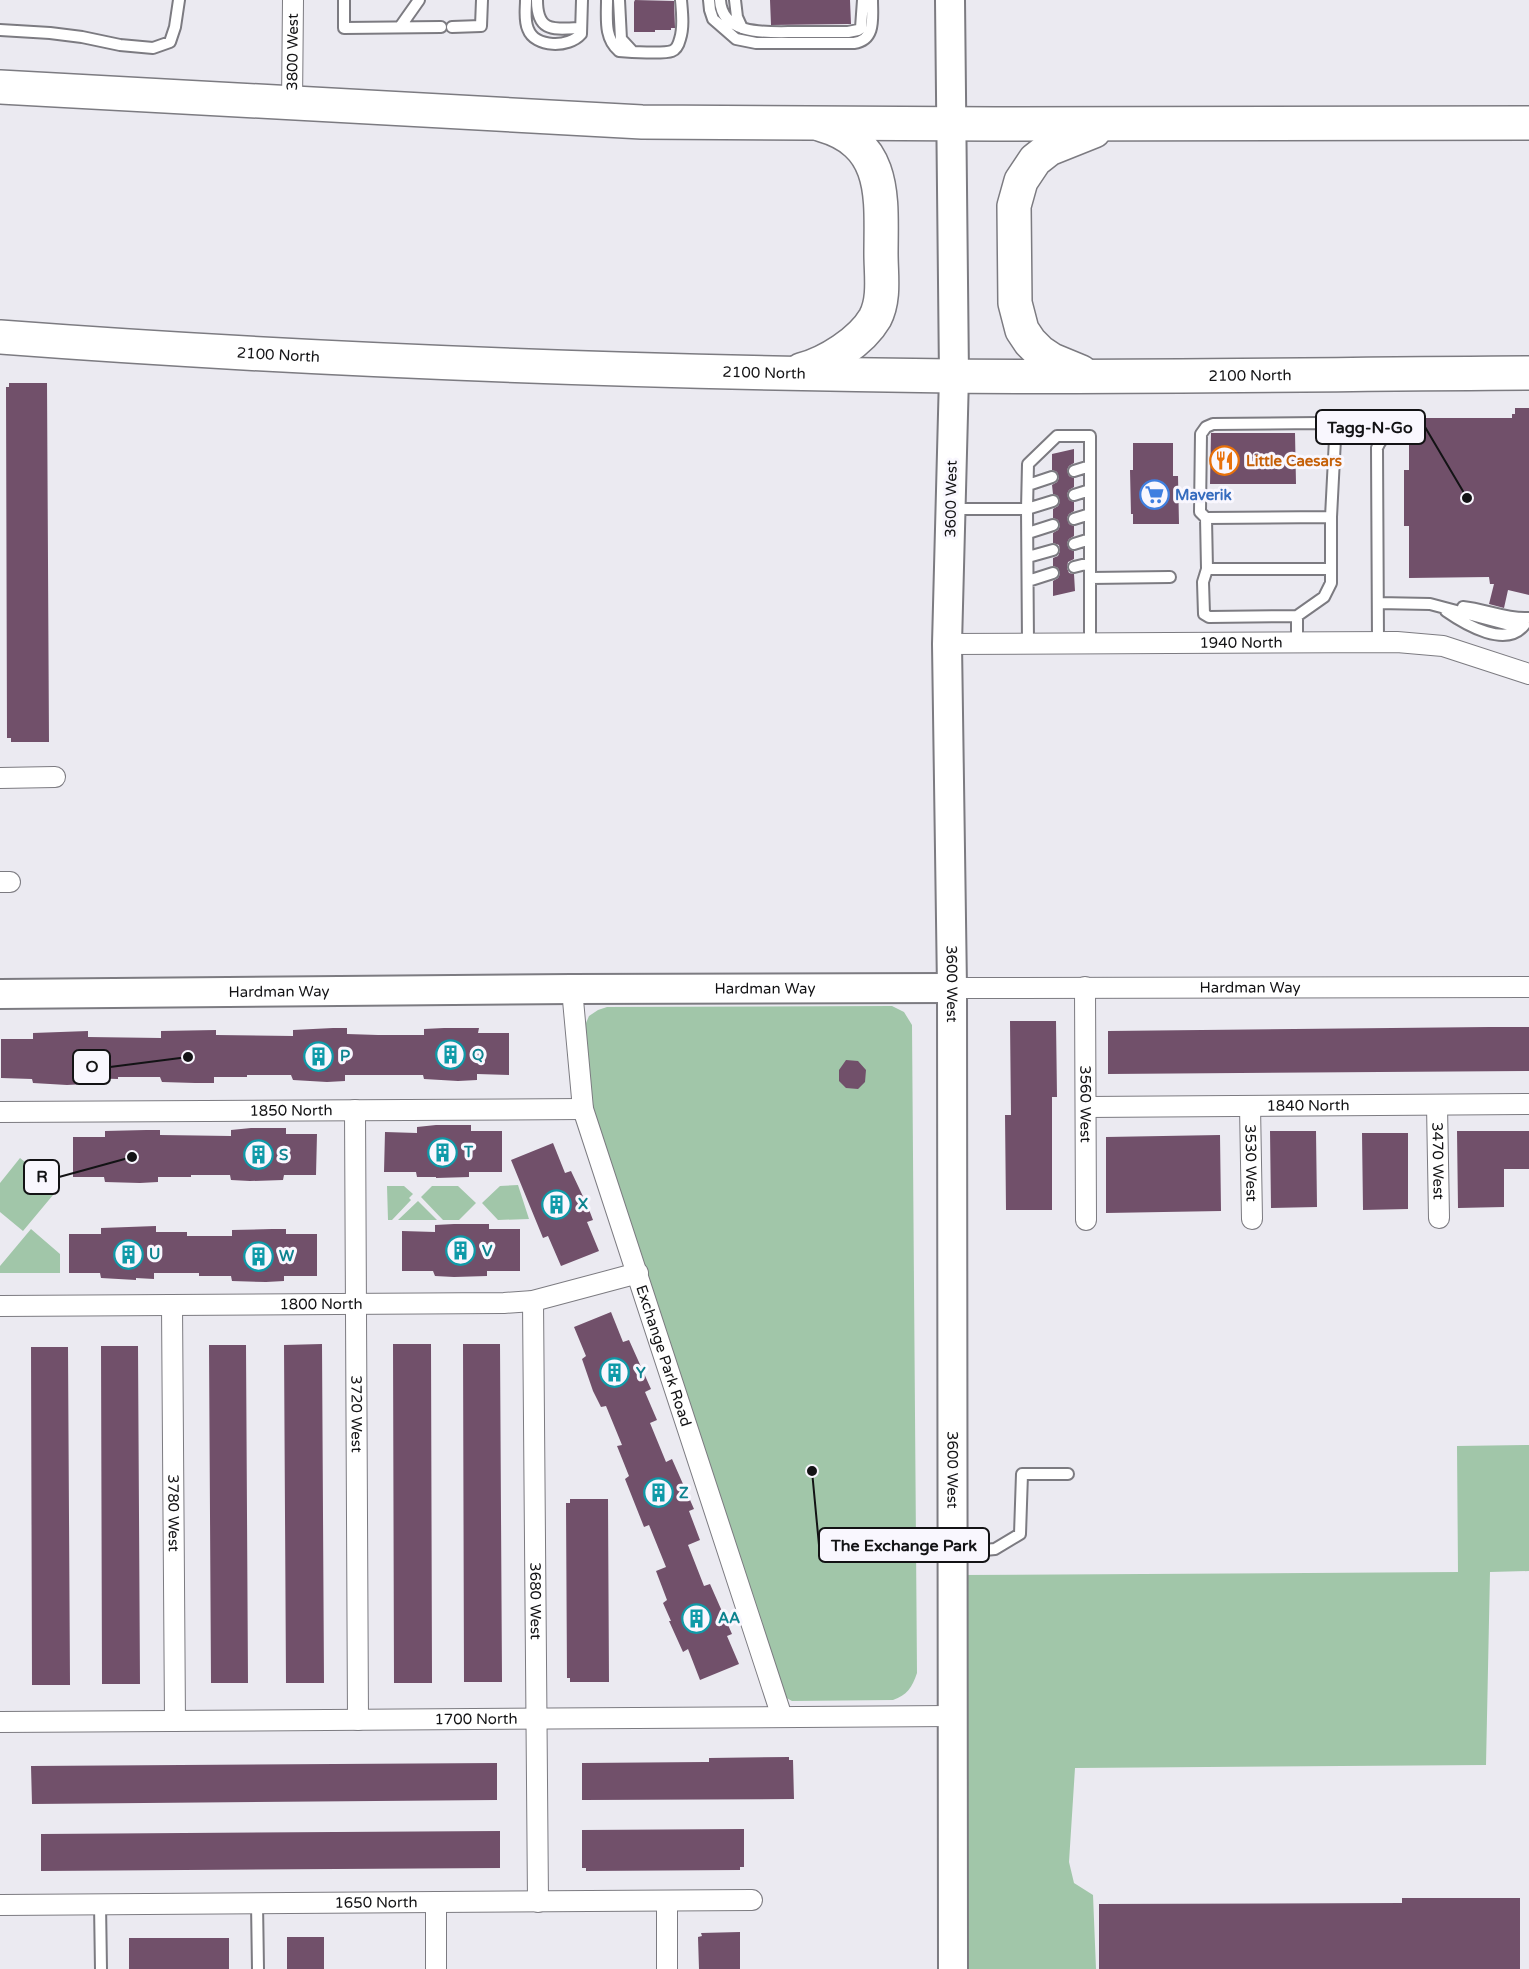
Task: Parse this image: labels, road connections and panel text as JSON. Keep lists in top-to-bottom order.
{
  "streets": {
    "highway": ["2100 North"],
    "street": [
      "3800 West",
      "3600 West",
      "1940 North",
      "Hardman Way",
      "3560 West",
      "1840 North",
      "1850 North",
      "3470 West",
      "3530 West",
      "1800 North",
      "Exchange Park Road",
      "3720 West",
      "3780 West",
      "3680 West",
      "1700 North",
      "1650 North"
    ]
  },
  "crossings": [
    ["2100 North", "3600 West"],
    ["3600 West", "1940 North"],
    ["3600 West", "Hardman Way"],
    ["3600 West", "1700 North"],
    ["Hardman Way", "3560 West"],
    ["Hardman Way", "Exchange Park Road"],
    ["3560 West", "1840 North"],
    ["1840 North", "3470 West"],
    ["1840 North", "3530 West"],
    ["1850 North", "Exchange Park Road"],
    ["1850 North", "3720 West"],
    ["1800 North", "Exchange Park Road"],
    ["1800 North", "3720 West"],
    ["1800 North", "3780 West"],
    ["1800 North", "3680 West"],
    ["Exchange Park Road", "1700 North"],
    ["3720 West", "1700 North"],
    ["3780 West", "1700 North"],
    ["3680 West", "1700 North"],
    ["3680 West", "1650 North"]
  ],
  "places": {
    "restaurant": ["Little Caesars"],
    "supermarket": ["Maverik"],
    "other": [
      "Tagg-N-Go",
      "O",
      "R",
      "The Exchange Park"
    ],
    "building": [
      "Q",
      "P",
      "T",
      "S",
      "X",
      "V",
      "U",
      "W",
      "Y",
      "Z",
      "AA"
    ]
  }
}
